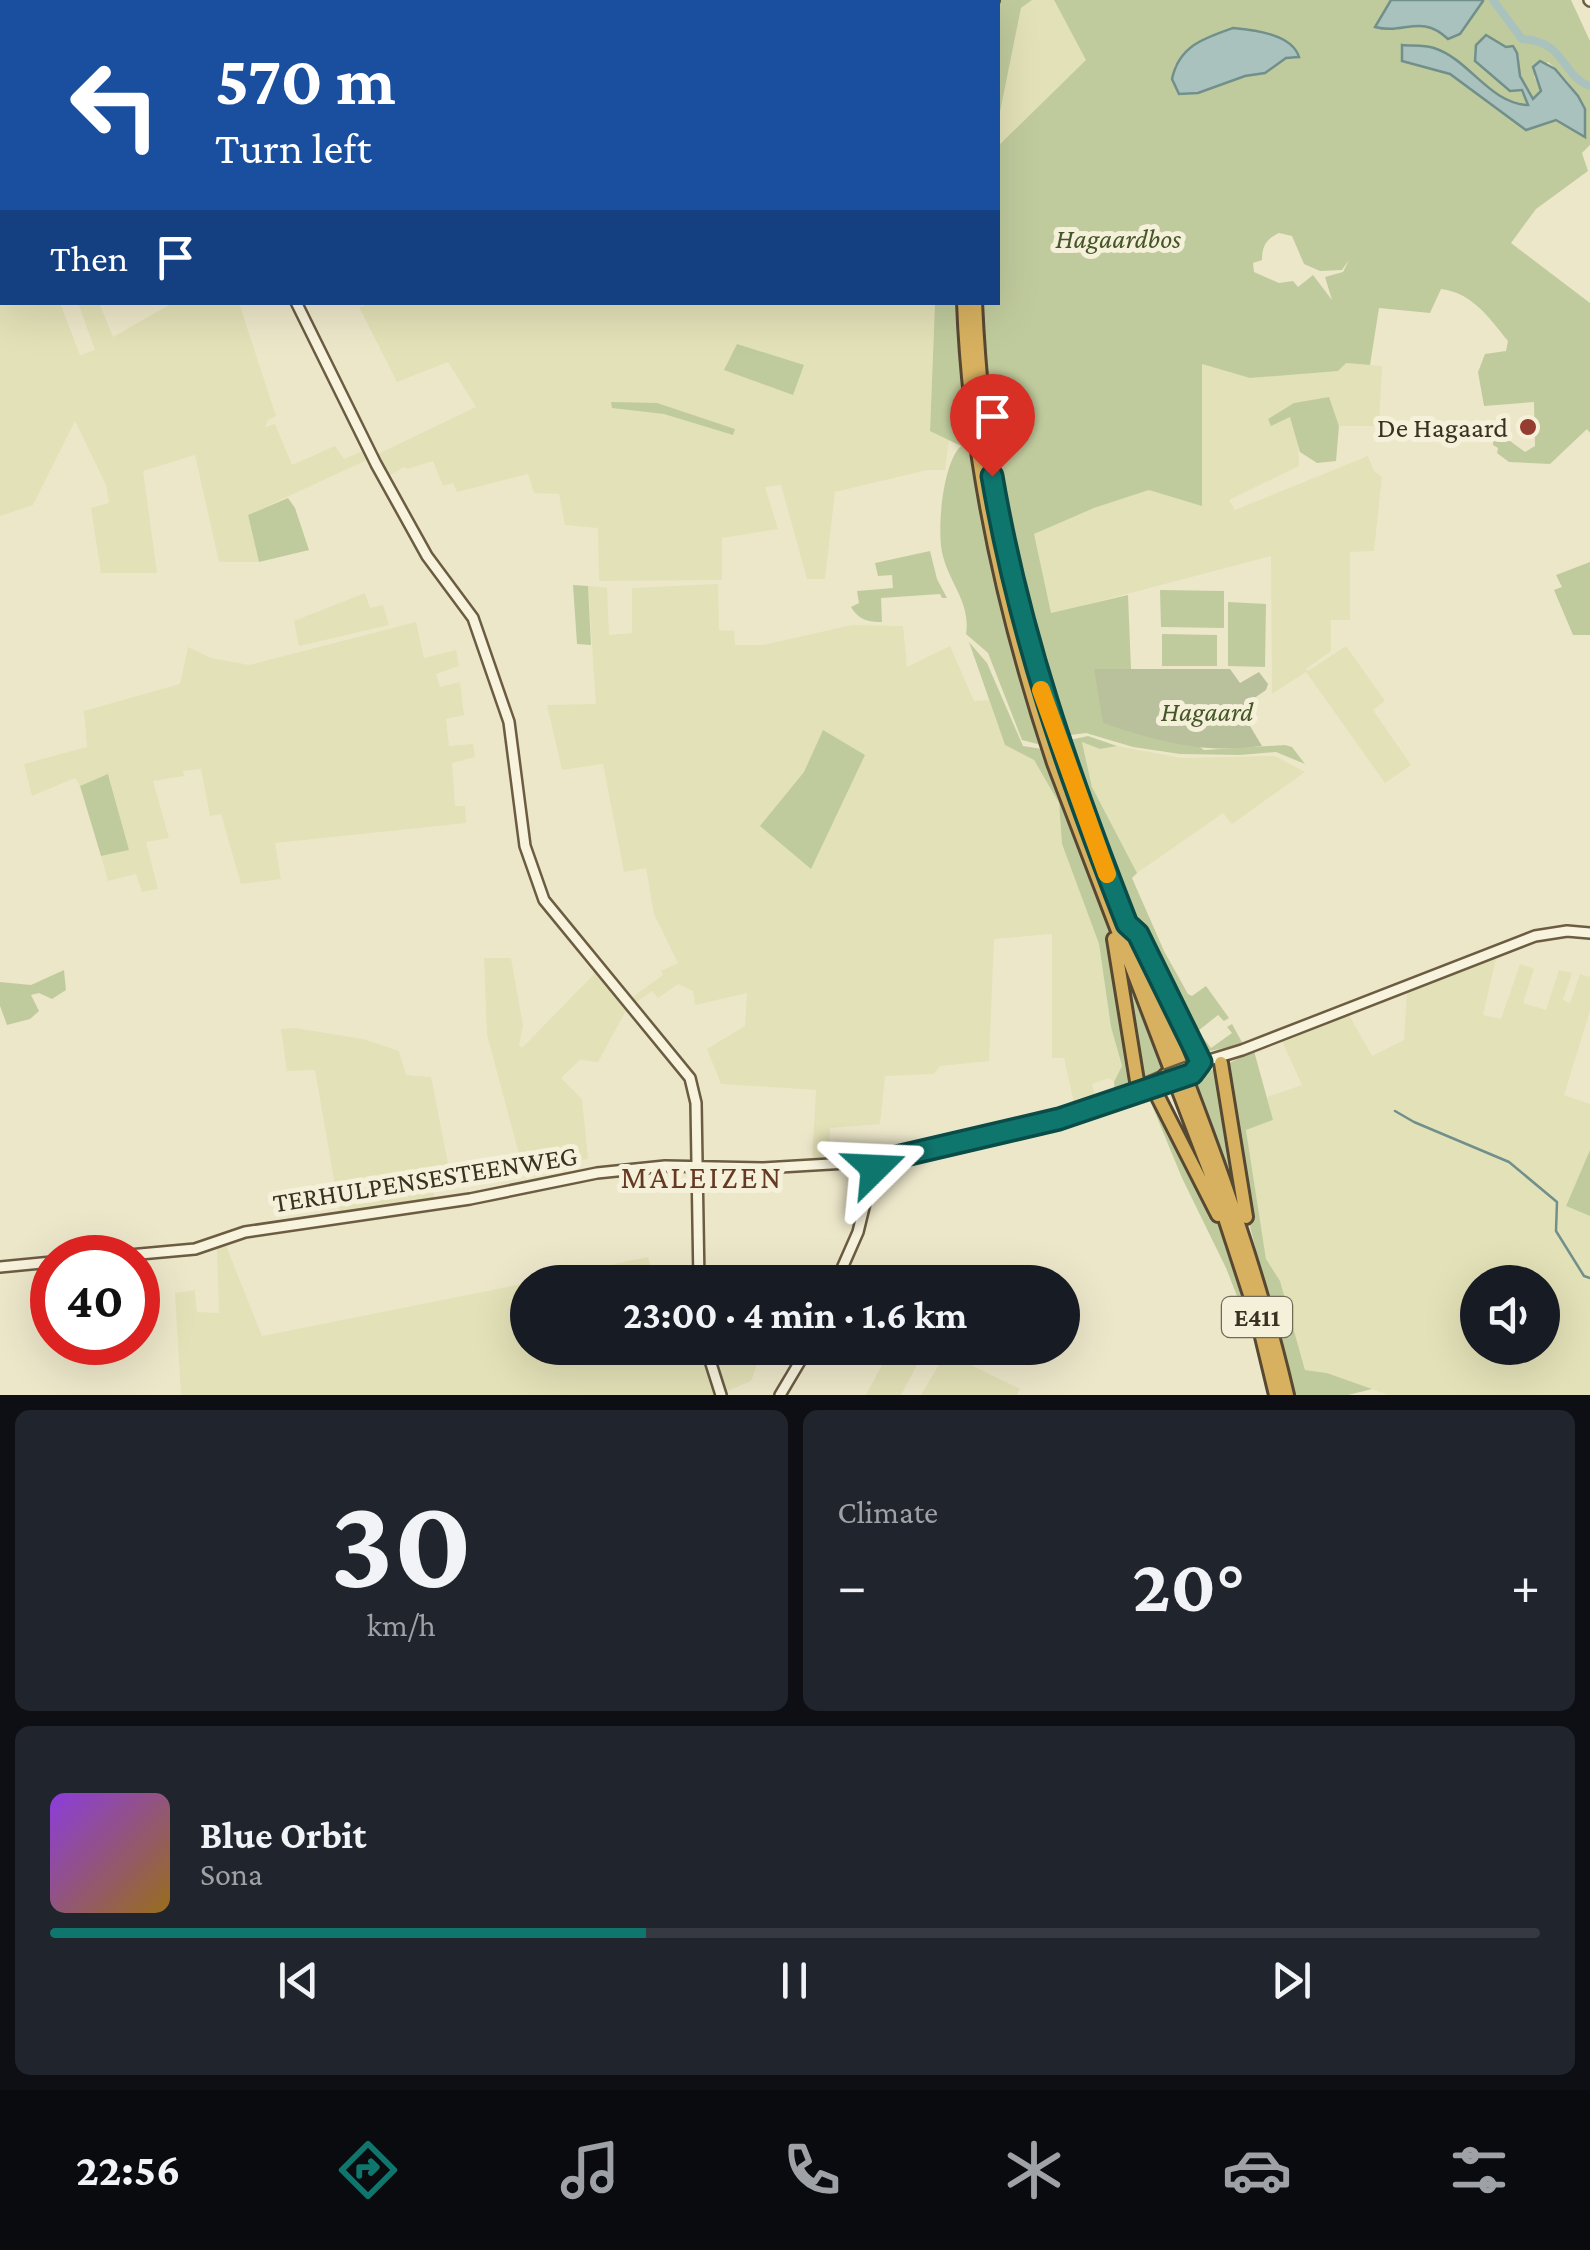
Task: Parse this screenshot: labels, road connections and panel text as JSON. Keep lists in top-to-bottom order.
{
  "streets": {
    "highway": ["E411"],
    "main road": ["TERHULPENSESTEENWEG"]
  },
  "districts": ["MALEIZEN"],
  "parks": ["Hagaardbos", "Hagaard"],
  "places": ["De Hagaard"],
  "page": {
    "turn": ["570 m", "Turn left"],
    "then": "Then",
    "limit": "40",
    "trip": "23:00 · 4 min · 1.6 km",
    "tile": [
      ["30", "km/h"],
      "Climate"
    ],
    "heat": ["−", "20°", "+"],
    "song": ["Blue Orbit", "Sona"],
    "tabs": "22:56"
  }
}
